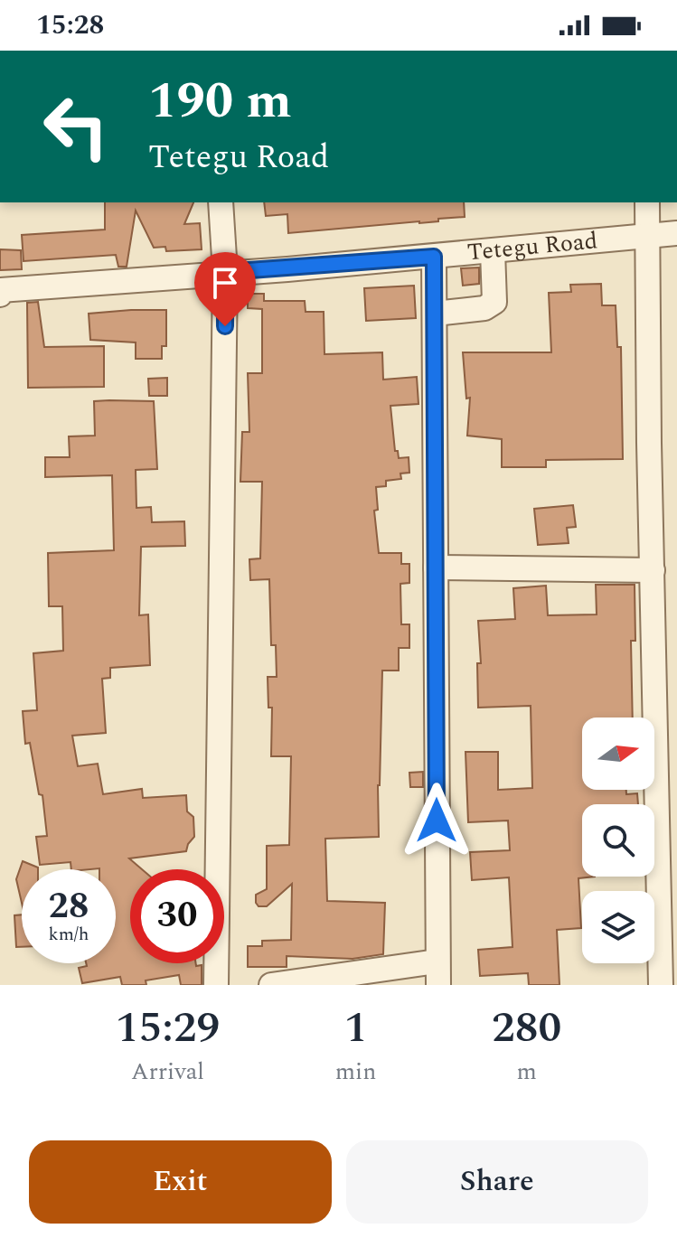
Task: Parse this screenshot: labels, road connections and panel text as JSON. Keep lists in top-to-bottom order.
{
  "streets": {
    "street": ["Tetegu Road"]
  },
  "north": "right",
  "page": {
    "status": "15:28",
    "turn": ["190 m", "Tetegu Road"],
    "speed": "28 km/h",
    "limit": "30",
    "eta": [
      "15:29",
      "Arrival",
      "1",
      "min",
      "280",
      "m"
    ],
    "buttons": ["Exit", "Share"]
  }
}
